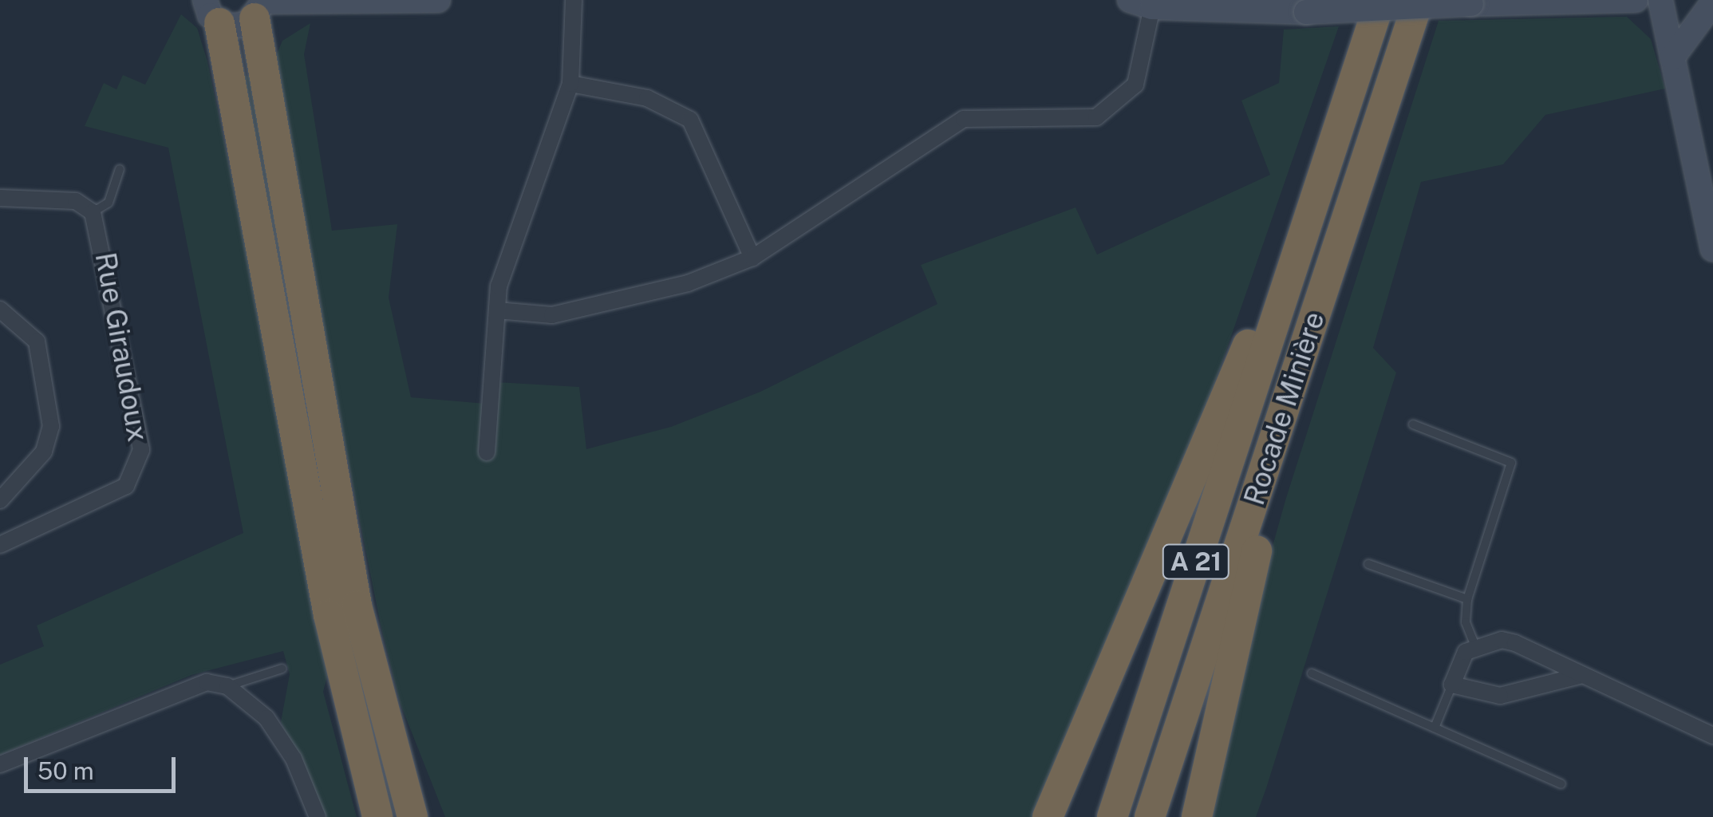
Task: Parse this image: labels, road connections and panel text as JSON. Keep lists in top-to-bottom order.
{
  "streets": {
    "highway": ["Rocade Minière", "A 21"],
    "street": ["Rue Giraudoux"]
  },
  "scale_bar": "50 m"
}
